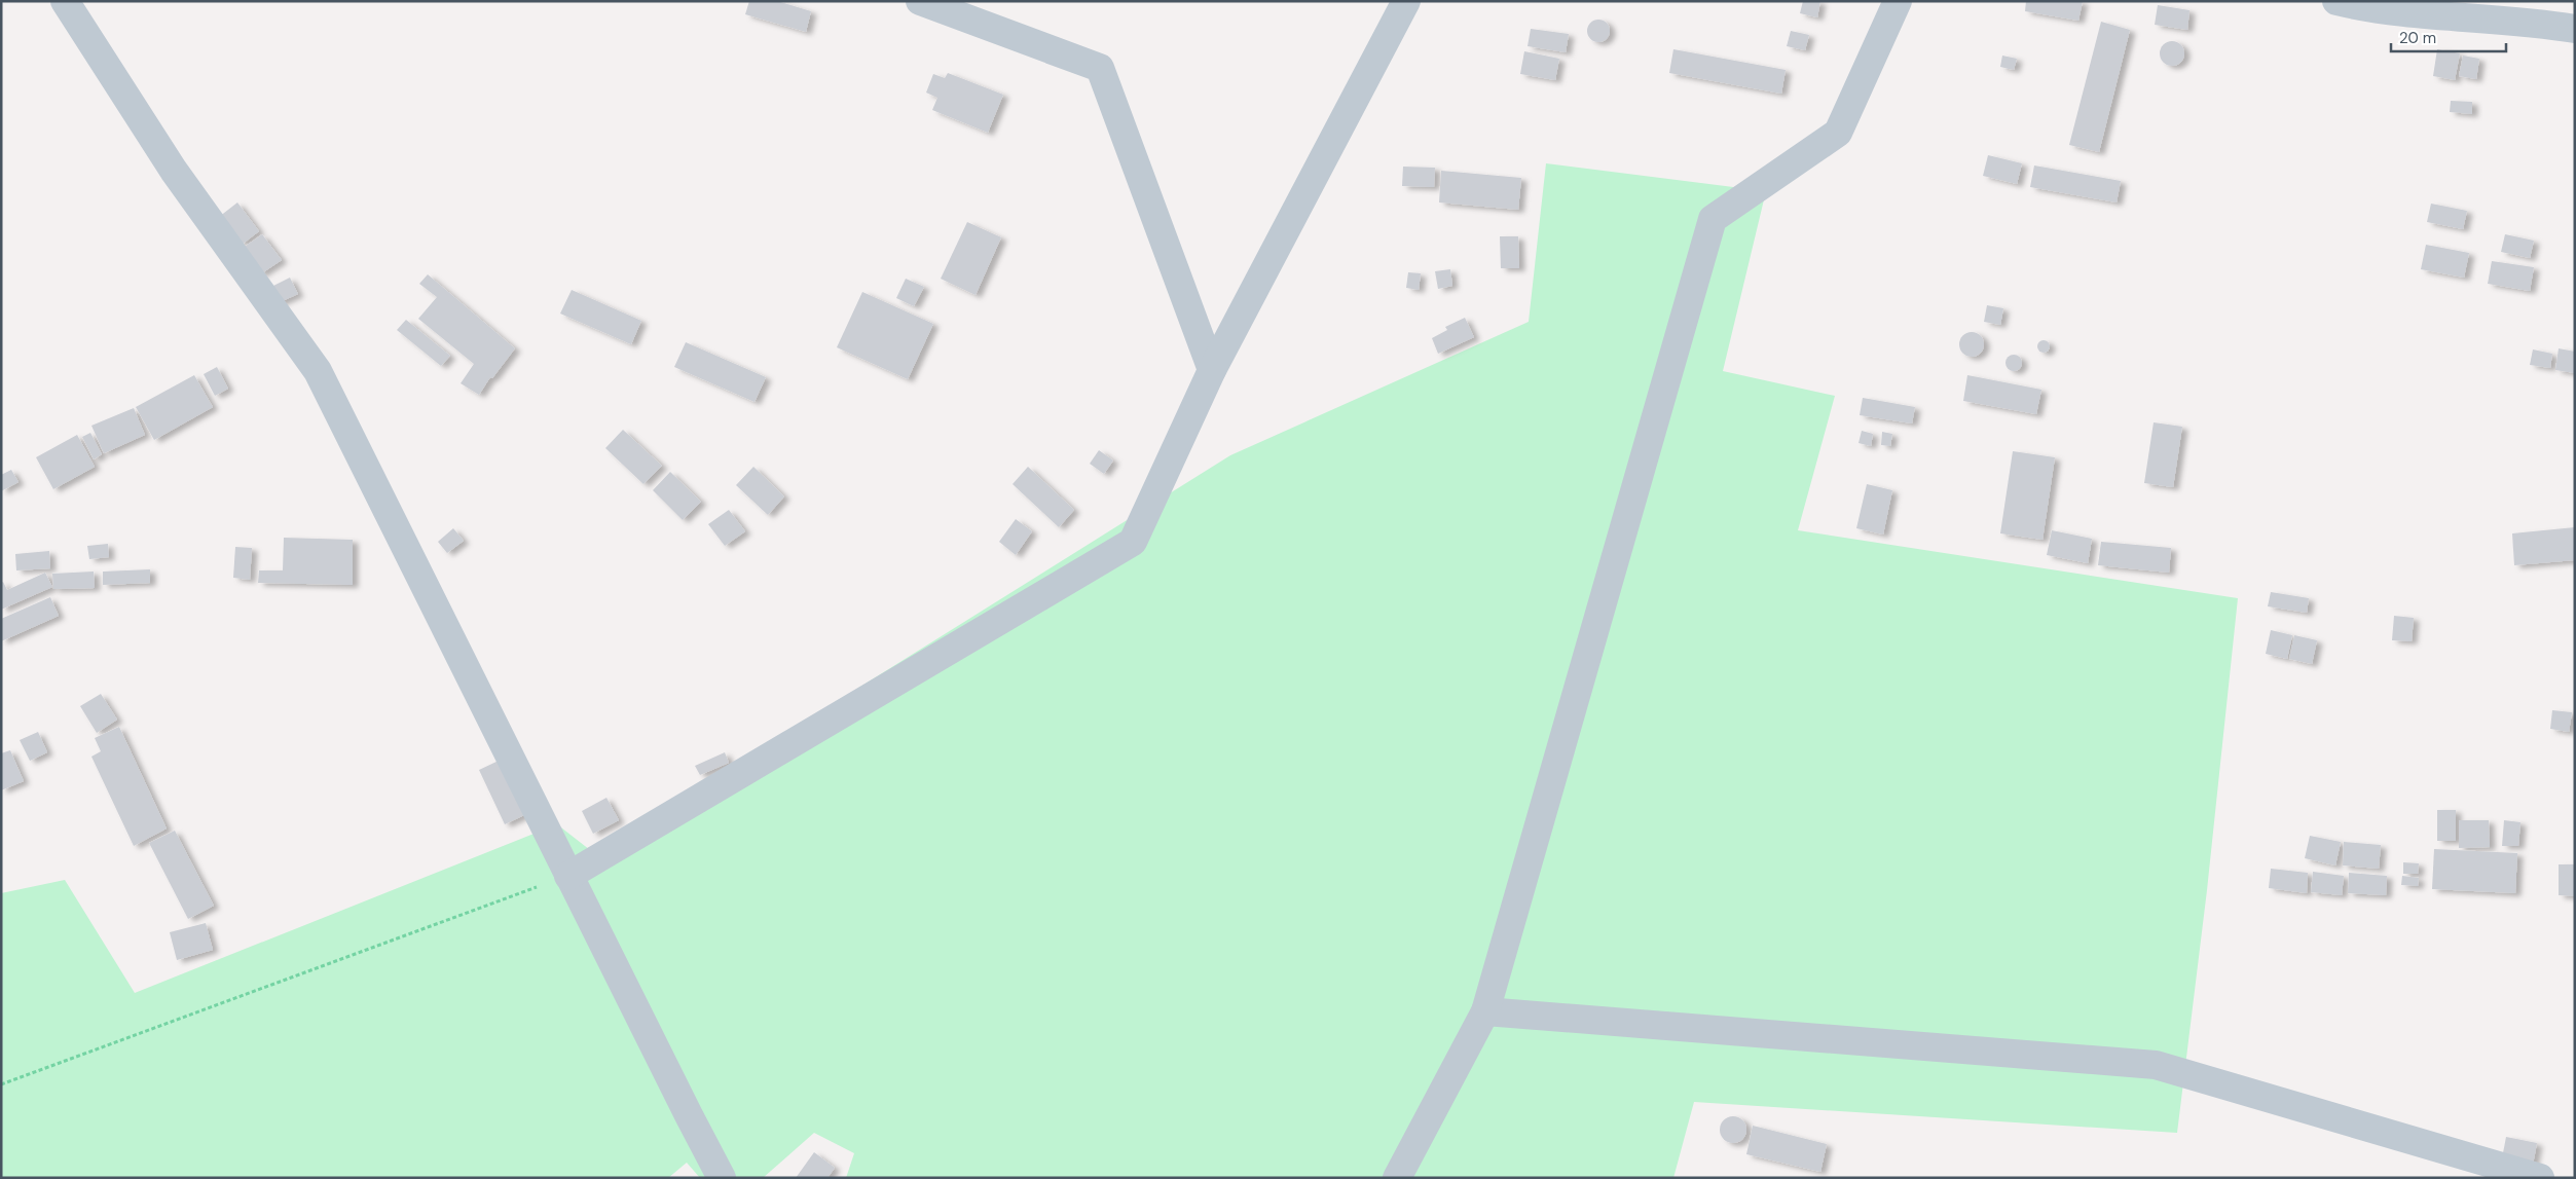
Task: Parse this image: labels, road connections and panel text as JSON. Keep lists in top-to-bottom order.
{
  "scale_bar": "20 m"
}
